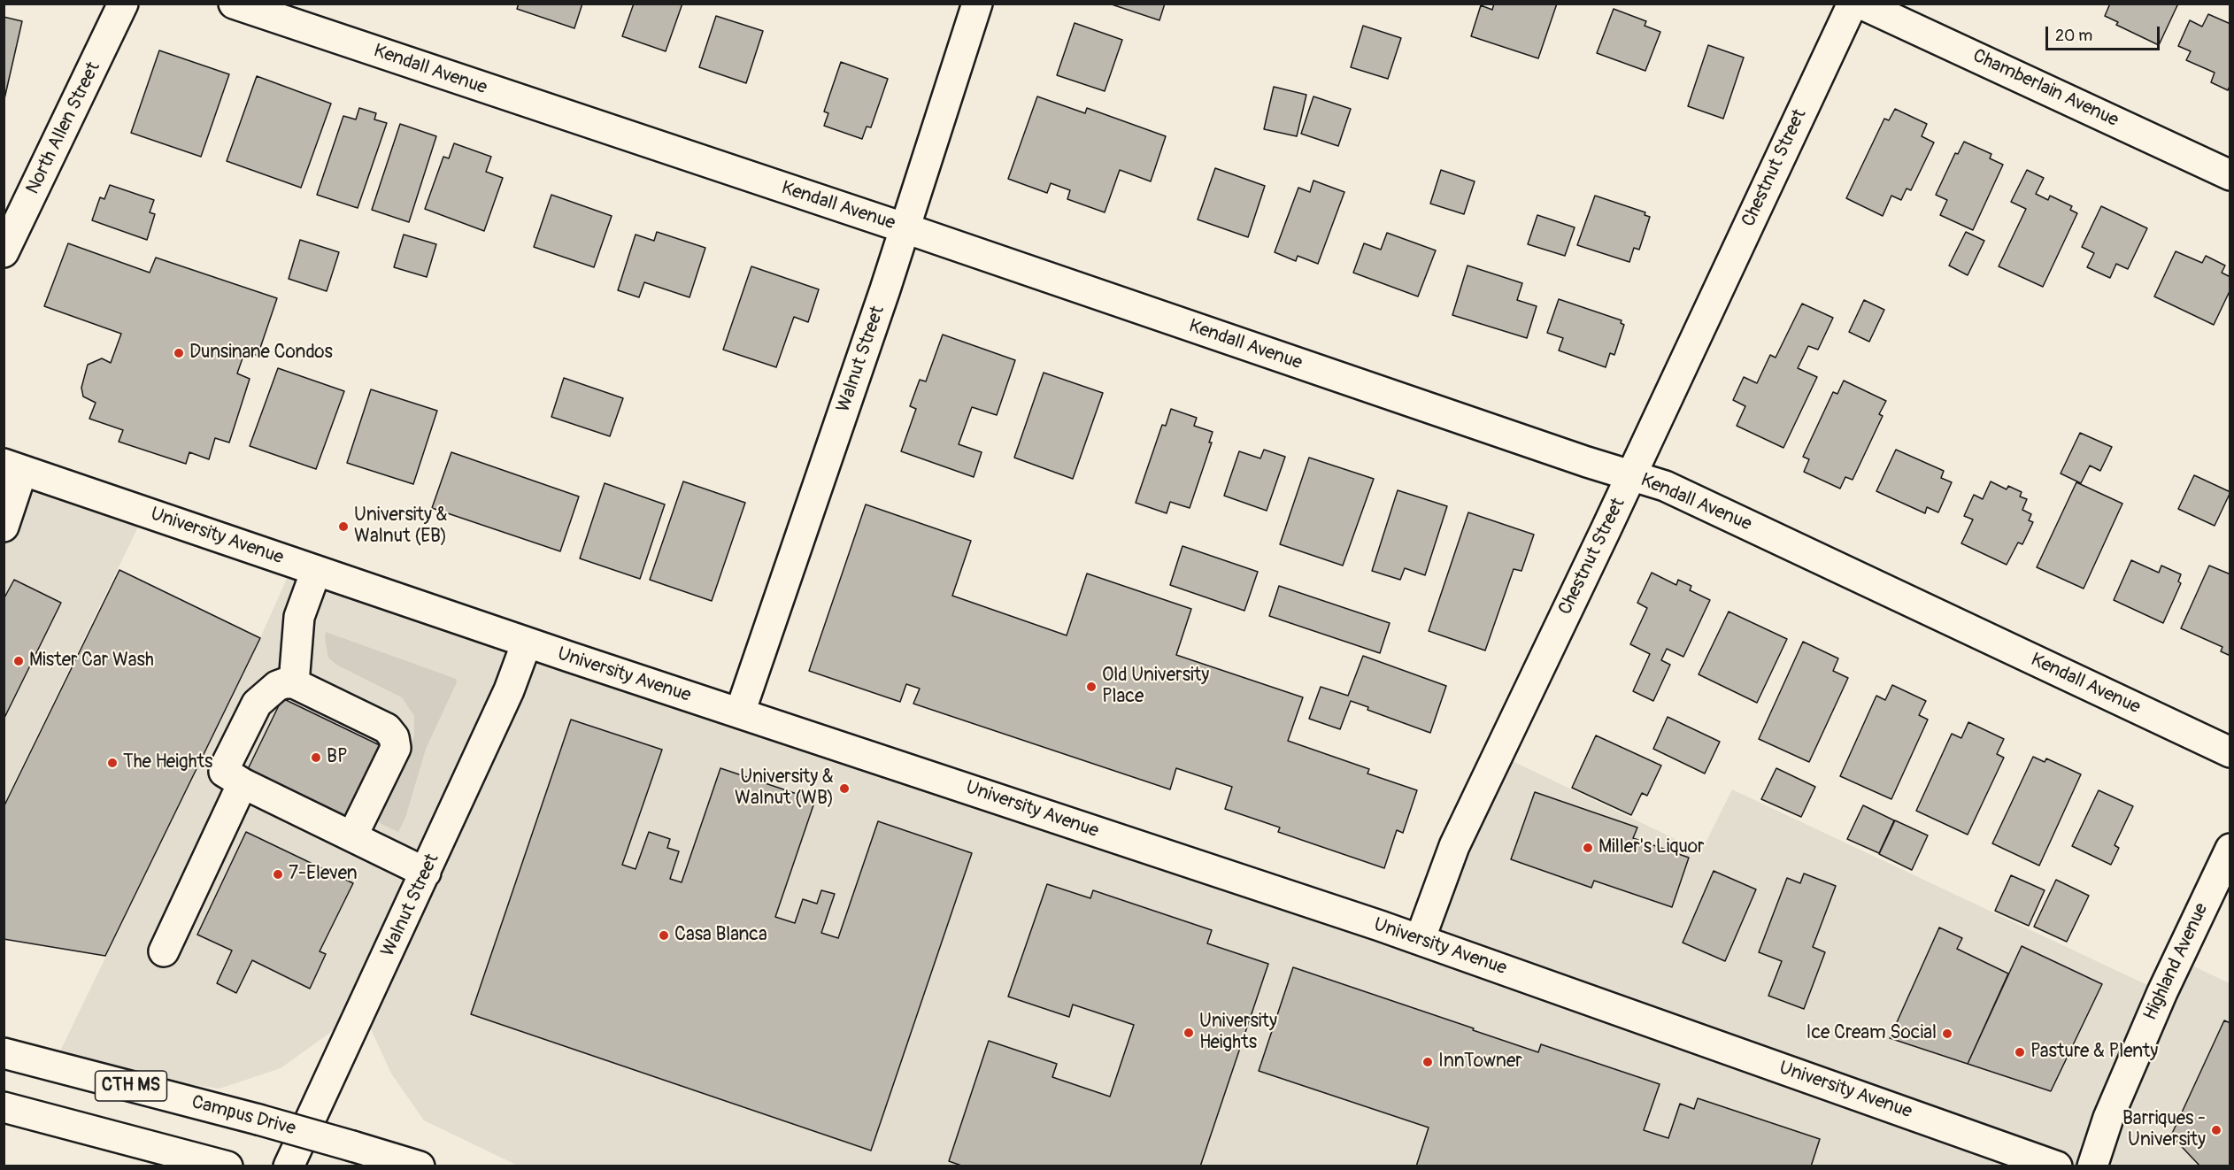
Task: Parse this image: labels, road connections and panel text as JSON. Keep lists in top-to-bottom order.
{
  "streets": {
    "street": [
      "Kendall Avenue",
      "Chamberlain Avenue",
      "North Allen Street",
      "Chestnut Street",
      "Walnut Street",
      "University Avenue",
      "Highland Avenue",
      "CTH MS",
      "Campus Drive"
    ]
  },
  "crossings": [
    ["Kendall Avenue", "Chestnut Street"],
    ["Kendall Avenue", "Walnut Street"],
    ["Chestnut Street", "University Avenue"],
    ["Walnut Street", "University Avenue"]
  ],
  "places": [
    "Dunsinane Condos",
    "University & Walnut (EB)",
    "Mister Car Wash",
    "Old University Place",
    "BP",
    "The Heights",
    "University & Walnut (WB)",
    "Miller's Liquor",
    "7-Eleven",
    "Casa Blanca",
    "University Heights",
    "Ice Cream Social",
    "Pasture & Plenty",
    "InnTowner",
    "Barriques - University"
  ],
  "scale_bar": "20 m"
}
